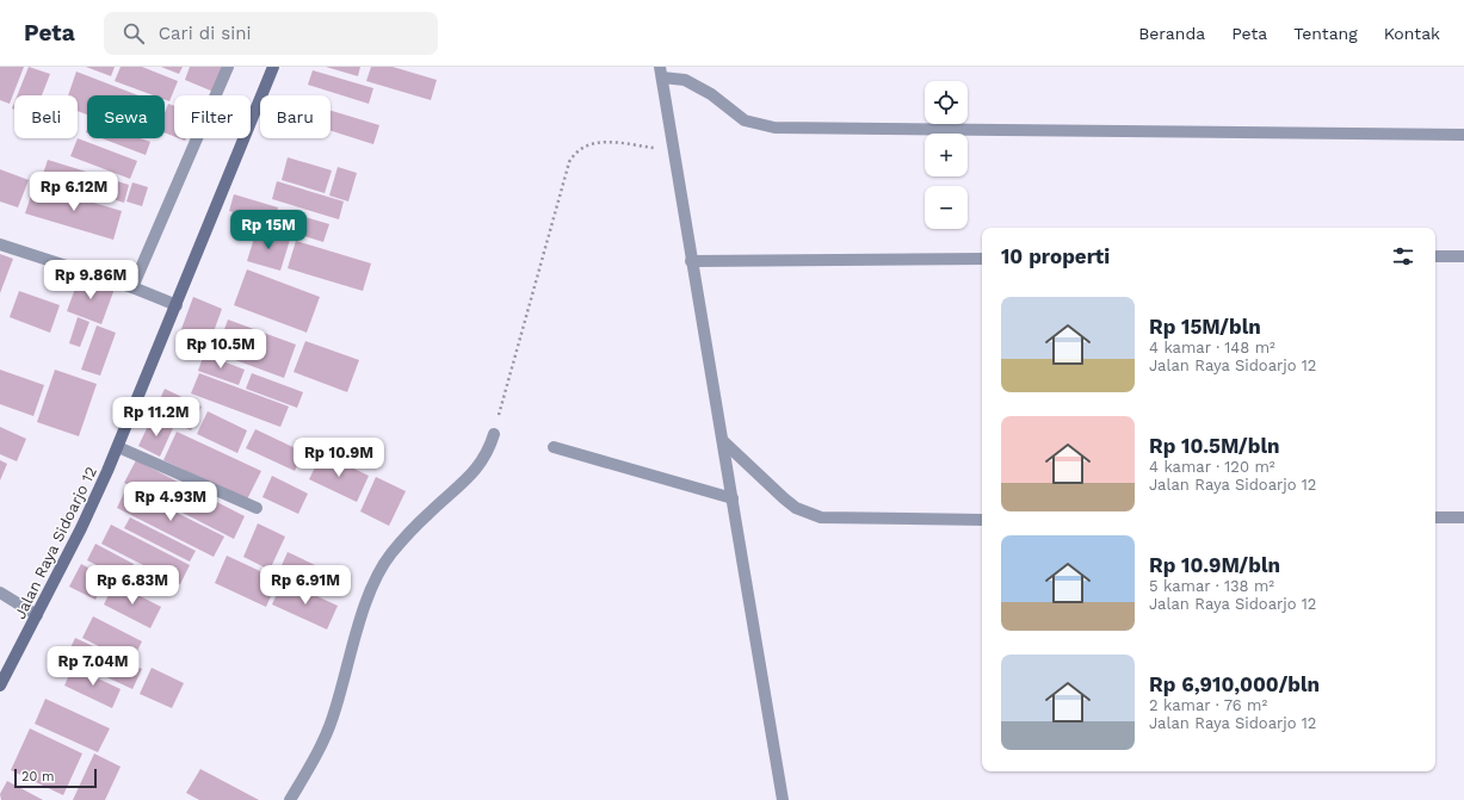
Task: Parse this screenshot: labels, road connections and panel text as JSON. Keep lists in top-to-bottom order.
{
  "streets": {
    "main road": ["Jalan Raya Sidoarjo 12"]
  },
  "scale_bar": "20 m",
  "page": {
    "header": "Peta",
    "search": "Cari di sini",
    "nav": [
      "Beranda",
      "Peta",
      "Tentang",
      "Kontak"
    ],
    "map_buttons": ["+", "−"],
    "chip": [
      "Beli",
      "Sewa",
      "Filter",
      "Baru"
    ],
    "price": [
      "Rp 6.12M",
      "Rp 15M",
      "Rp 9.86M",
      "Rp 10.5M",
      "Rp 11.2M",
      "Rp 10.9M",
      "Rp 4.93M",
      "Rp 6.83M",
      "Rp 6.91M",
      "Rp 7.04M"
    ],
    "heading": "10 properti",
    "list": [
      {
        "name": "Rp 15M/bln",
        "note": "4 kamar · 148 m² · Jalan Raya Sidoarjo 12"
      },
      {
        "name": "Rp 10.5M/bln",
        "note": "4 kamar · 120 m² · Jalan Raya Sidoarjo 12"
      },
      {
        "name": "Rp 10.9M/bln",
        "note": "5 kamar · 138 m² · Jalan Raya Sidoarjo 12"
      },
      {
        "name": "Rp 6,910,000/bln",
        "note": "2 kamar · 76 m² · Jalan Raya Sidoarjo 12"
      }
    ],
    "scale": "20 m"
  }
}
